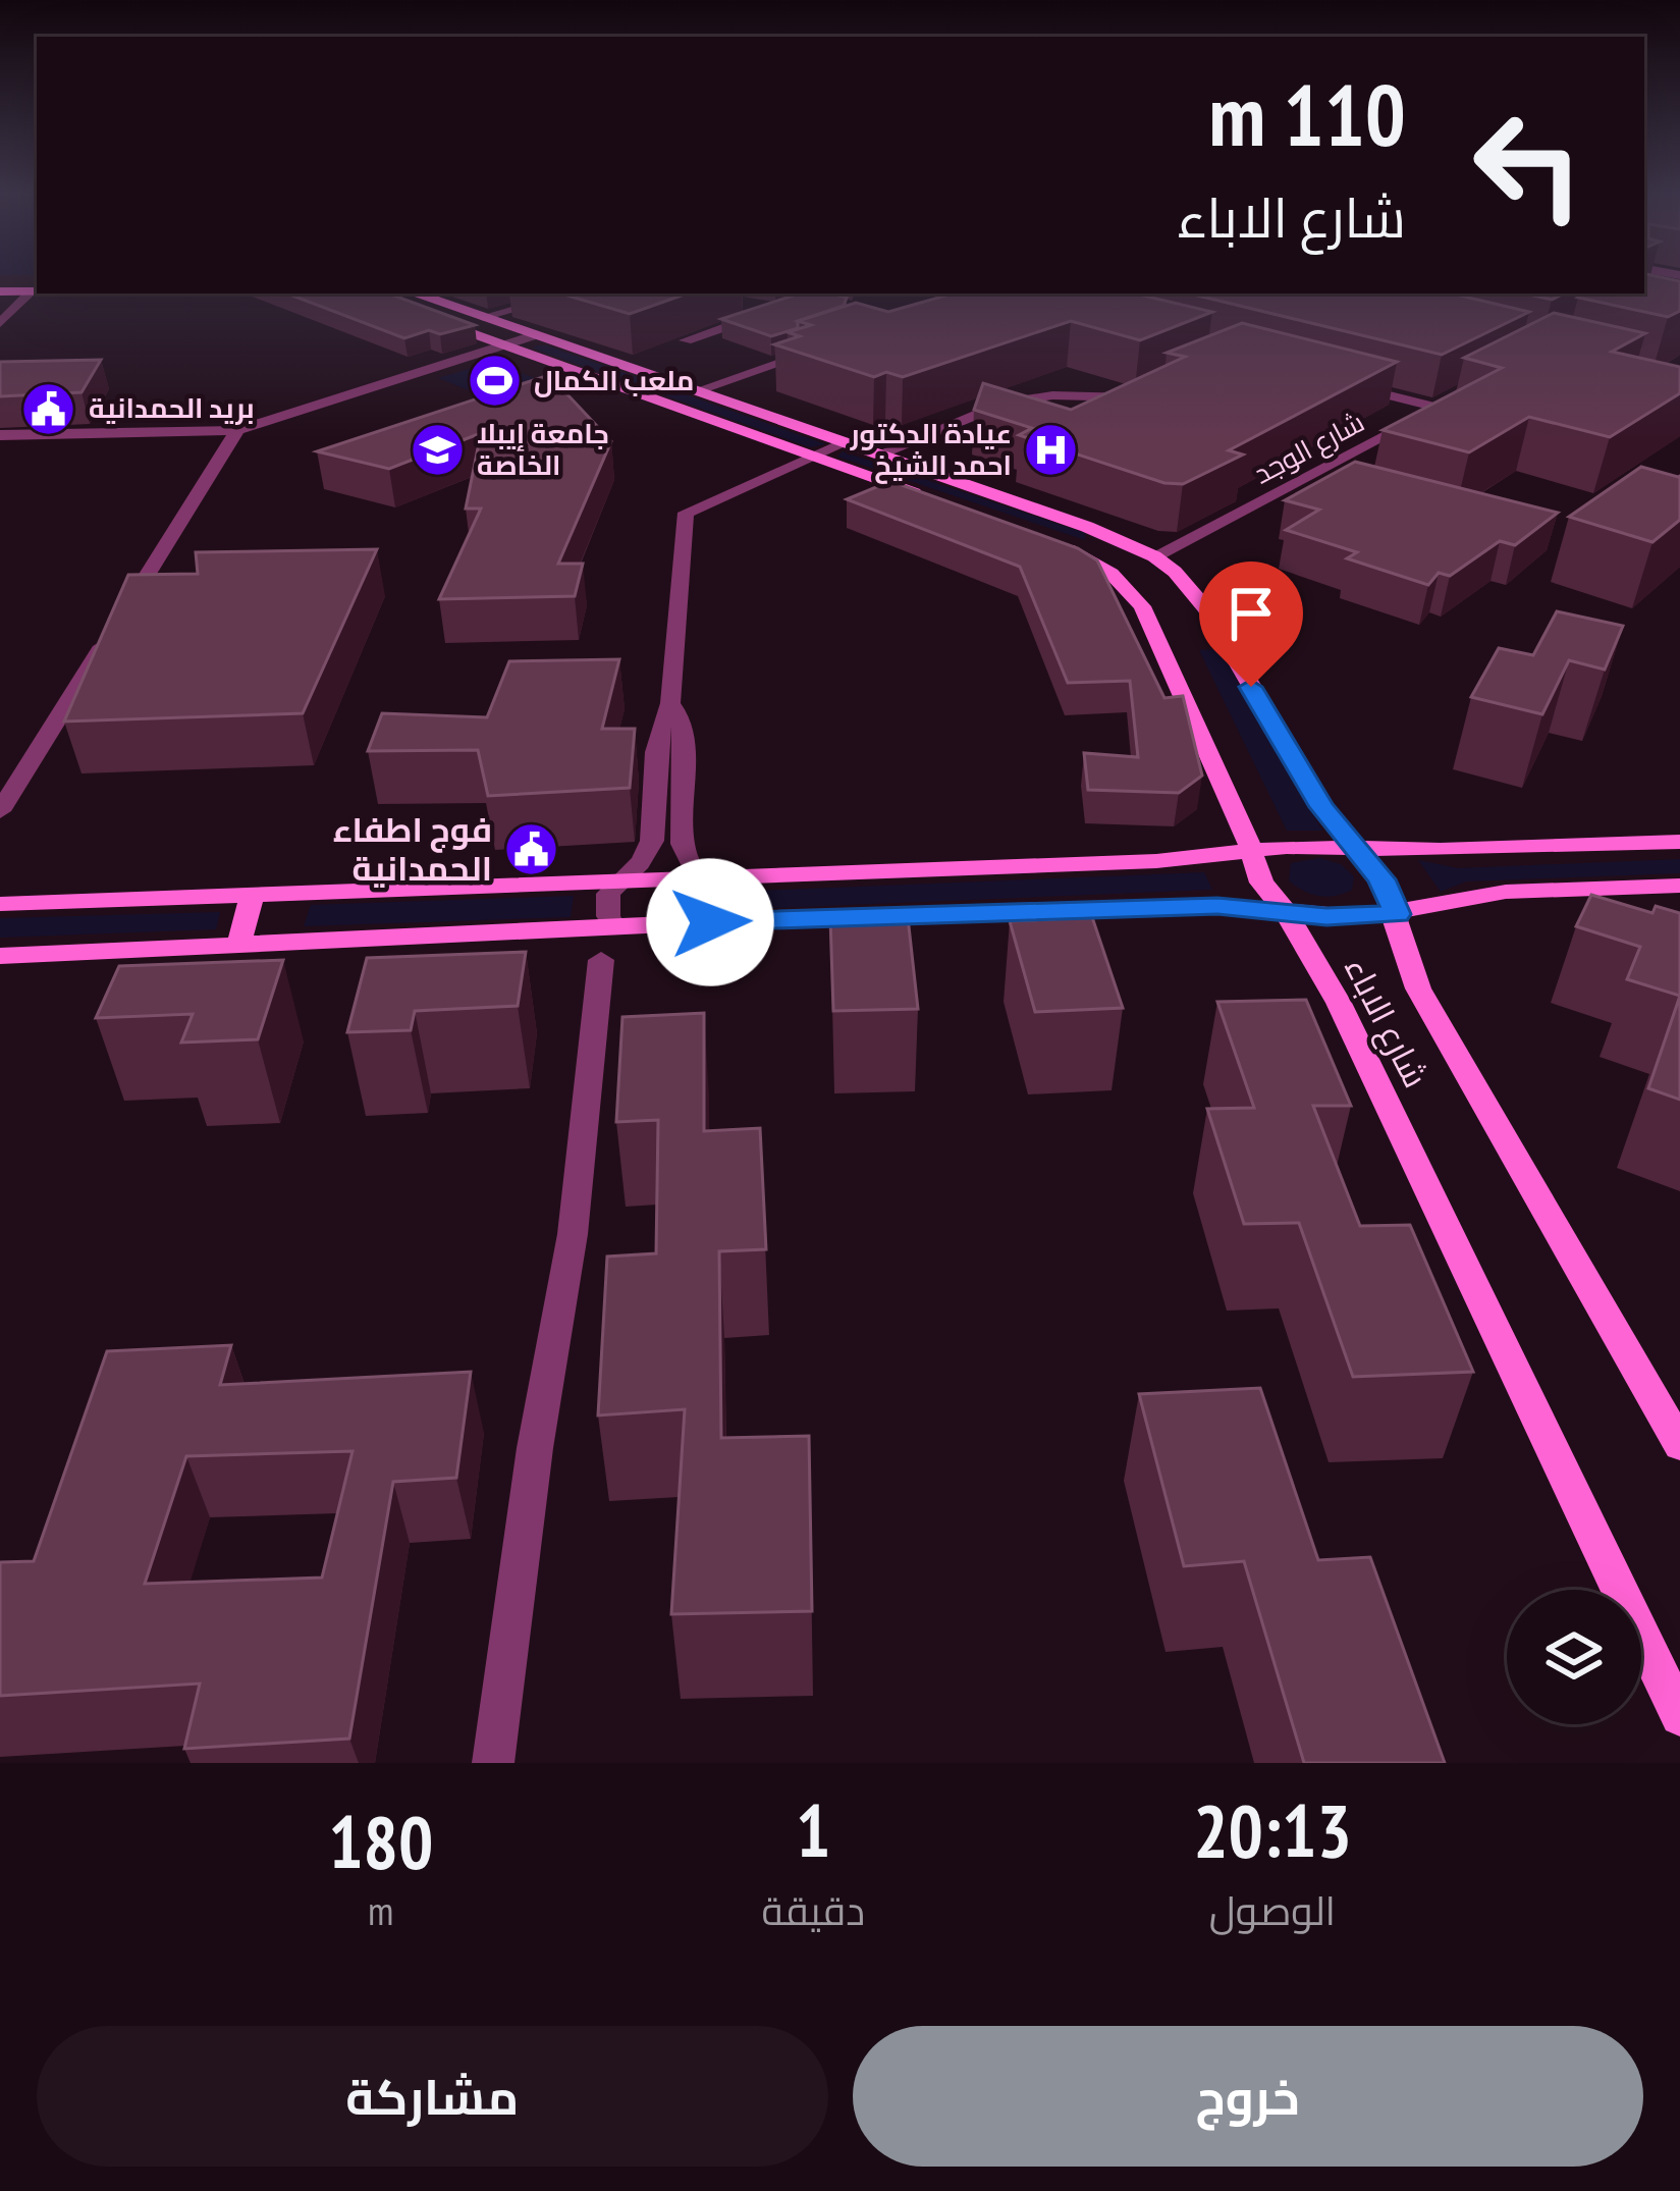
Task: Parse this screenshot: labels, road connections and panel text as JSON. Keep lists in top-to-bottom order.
{
  "streets": {
    "main road": ["شارع الاباء"],
    "street": ["شارع الوجد"]
  },
  "crossings": [
    ["شارع الوجد", "شارع الاباء"]
  ],
  "places": {
    "sports": ["ملعب الكمال"],
    "public building": ["بريد الحمدانية", "فوج اطفاء الحمدانية"],
    "school or university": ["جامعة إيبلا الخاصة"],
    "hospital": ["عيادة الدكتور احمد الشيخ"]
  },
  "page": {
    "turn": ["110 m", "شارع الاباء"],
    "eta": [
      "20:13",
      "الوصول",
      "1",
      "دقيقة",
      "180",
      "m"
    ],
    "buttons": ["خروج", "مشاركة"]
  }
}
